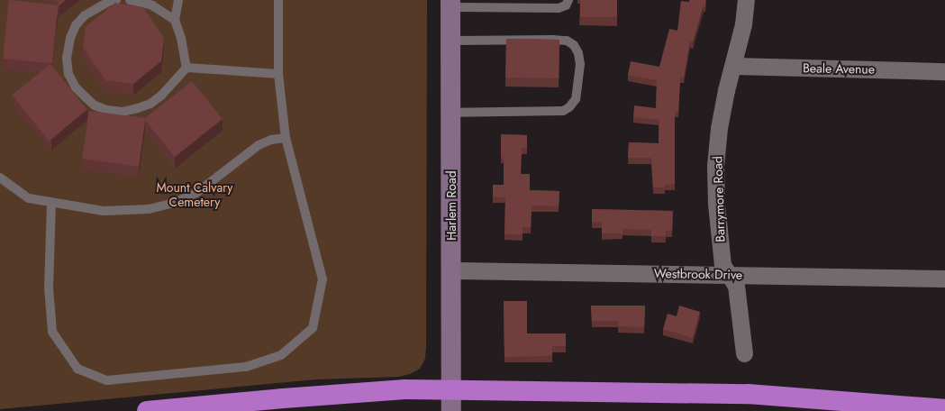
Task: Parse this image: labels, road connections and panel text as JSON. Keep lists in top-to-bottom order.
{
  "streets": {
    "main road": ["Harlem Road"],
    "street": ["Beale Avenue", "Barrymore Road", "Westbrook Drive"]
  },
  "crossings": [
    ["Beale Avenue", "Barrymore Road"],
    ["Barrymore Road", "Westbrook Drive"],
    ["Harlem Road", "Westbrook Drive"]
  ],
  "parks": ["Mount Calvary Cemetery"]
}
